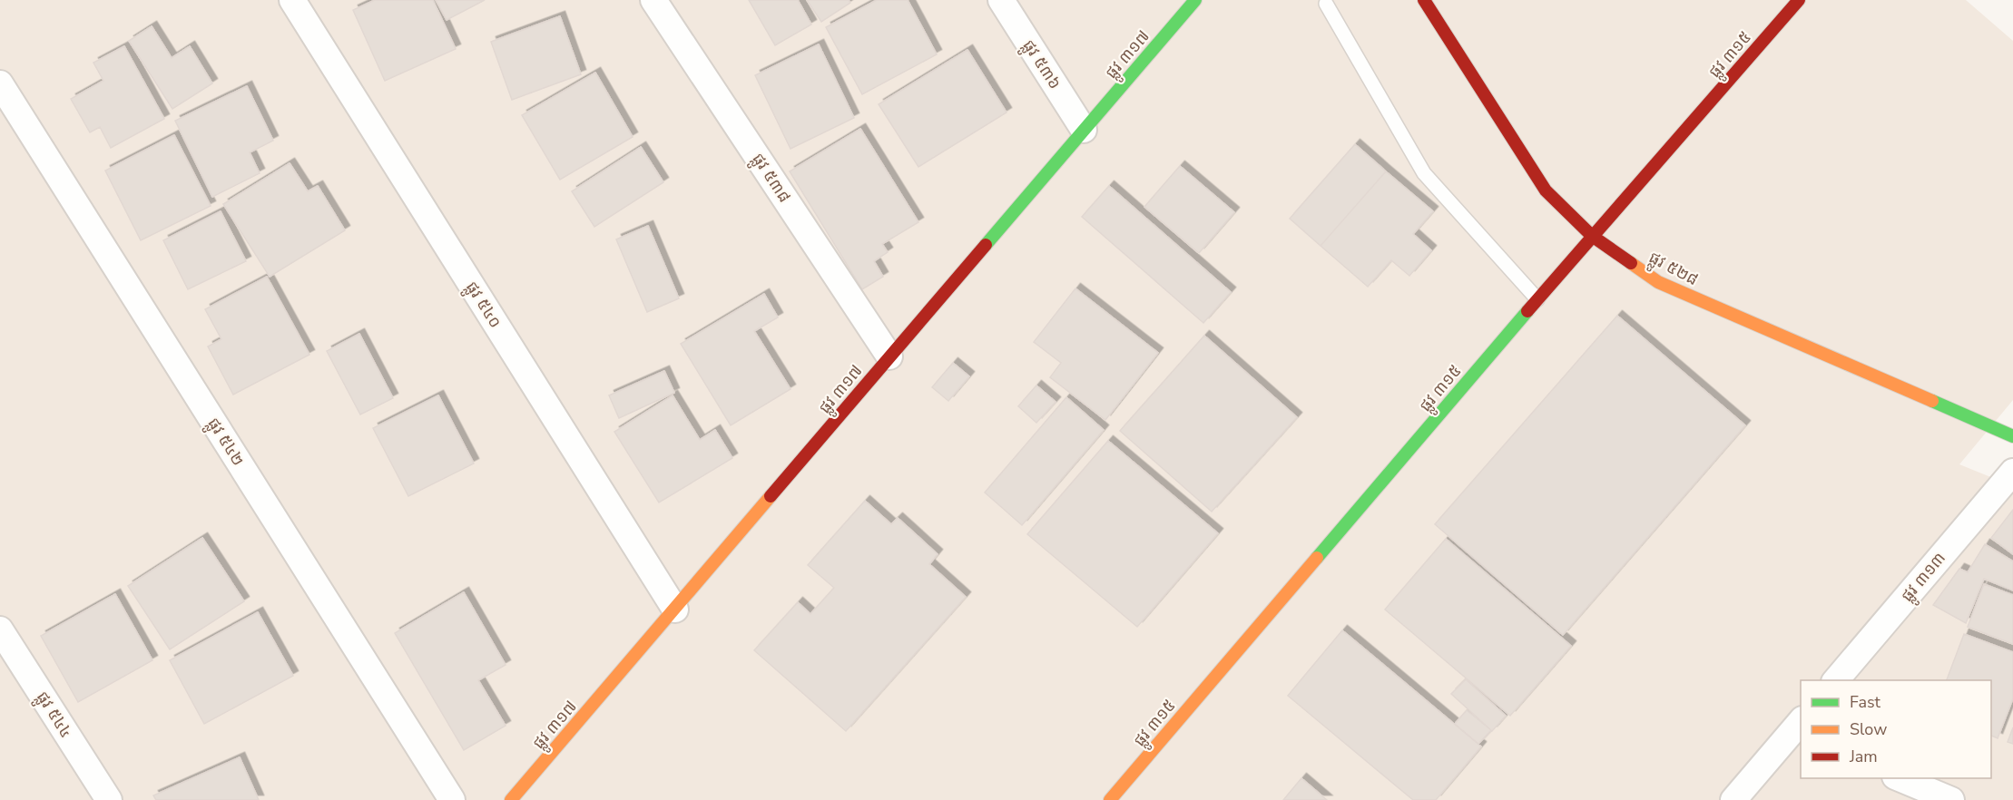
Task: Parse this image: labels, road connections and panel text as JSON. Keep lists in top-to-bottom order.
{
  "streets": {
    "street": [
      "ផ្លូវ ៣១៧",
      "ផ្លូវ ៣១៥",
      "ផ្លូវ ៥៣៦",
      "ផ្លូវ ៥៣៨",
      "ផ្លូវ ៥២៨",
      "ផ្លូវ ៥៤០",
      "ផ្លូវ ៥៤២",
      "ផ្លូវ ៣១៣",
      "ផ្លូវ ៥៤៤"
    ]
  },
  "crossings": [
    ["ផ្លូវ ៣១៧", "ផ្លូវ ៥៣៦"],
    ["ផ្លូវ ៣១៧", "ផ្លូវ ៥៣៨"],
    ["ផ្លូវ ៣១៧", "ផ្លូវ ៥៤០"],
    ["ផ្លូវ ៣១៥", "ផ្លូវ ៥២៨"]
  ],
  "legend": ["Fast", "Slow", "Jam"]
}
